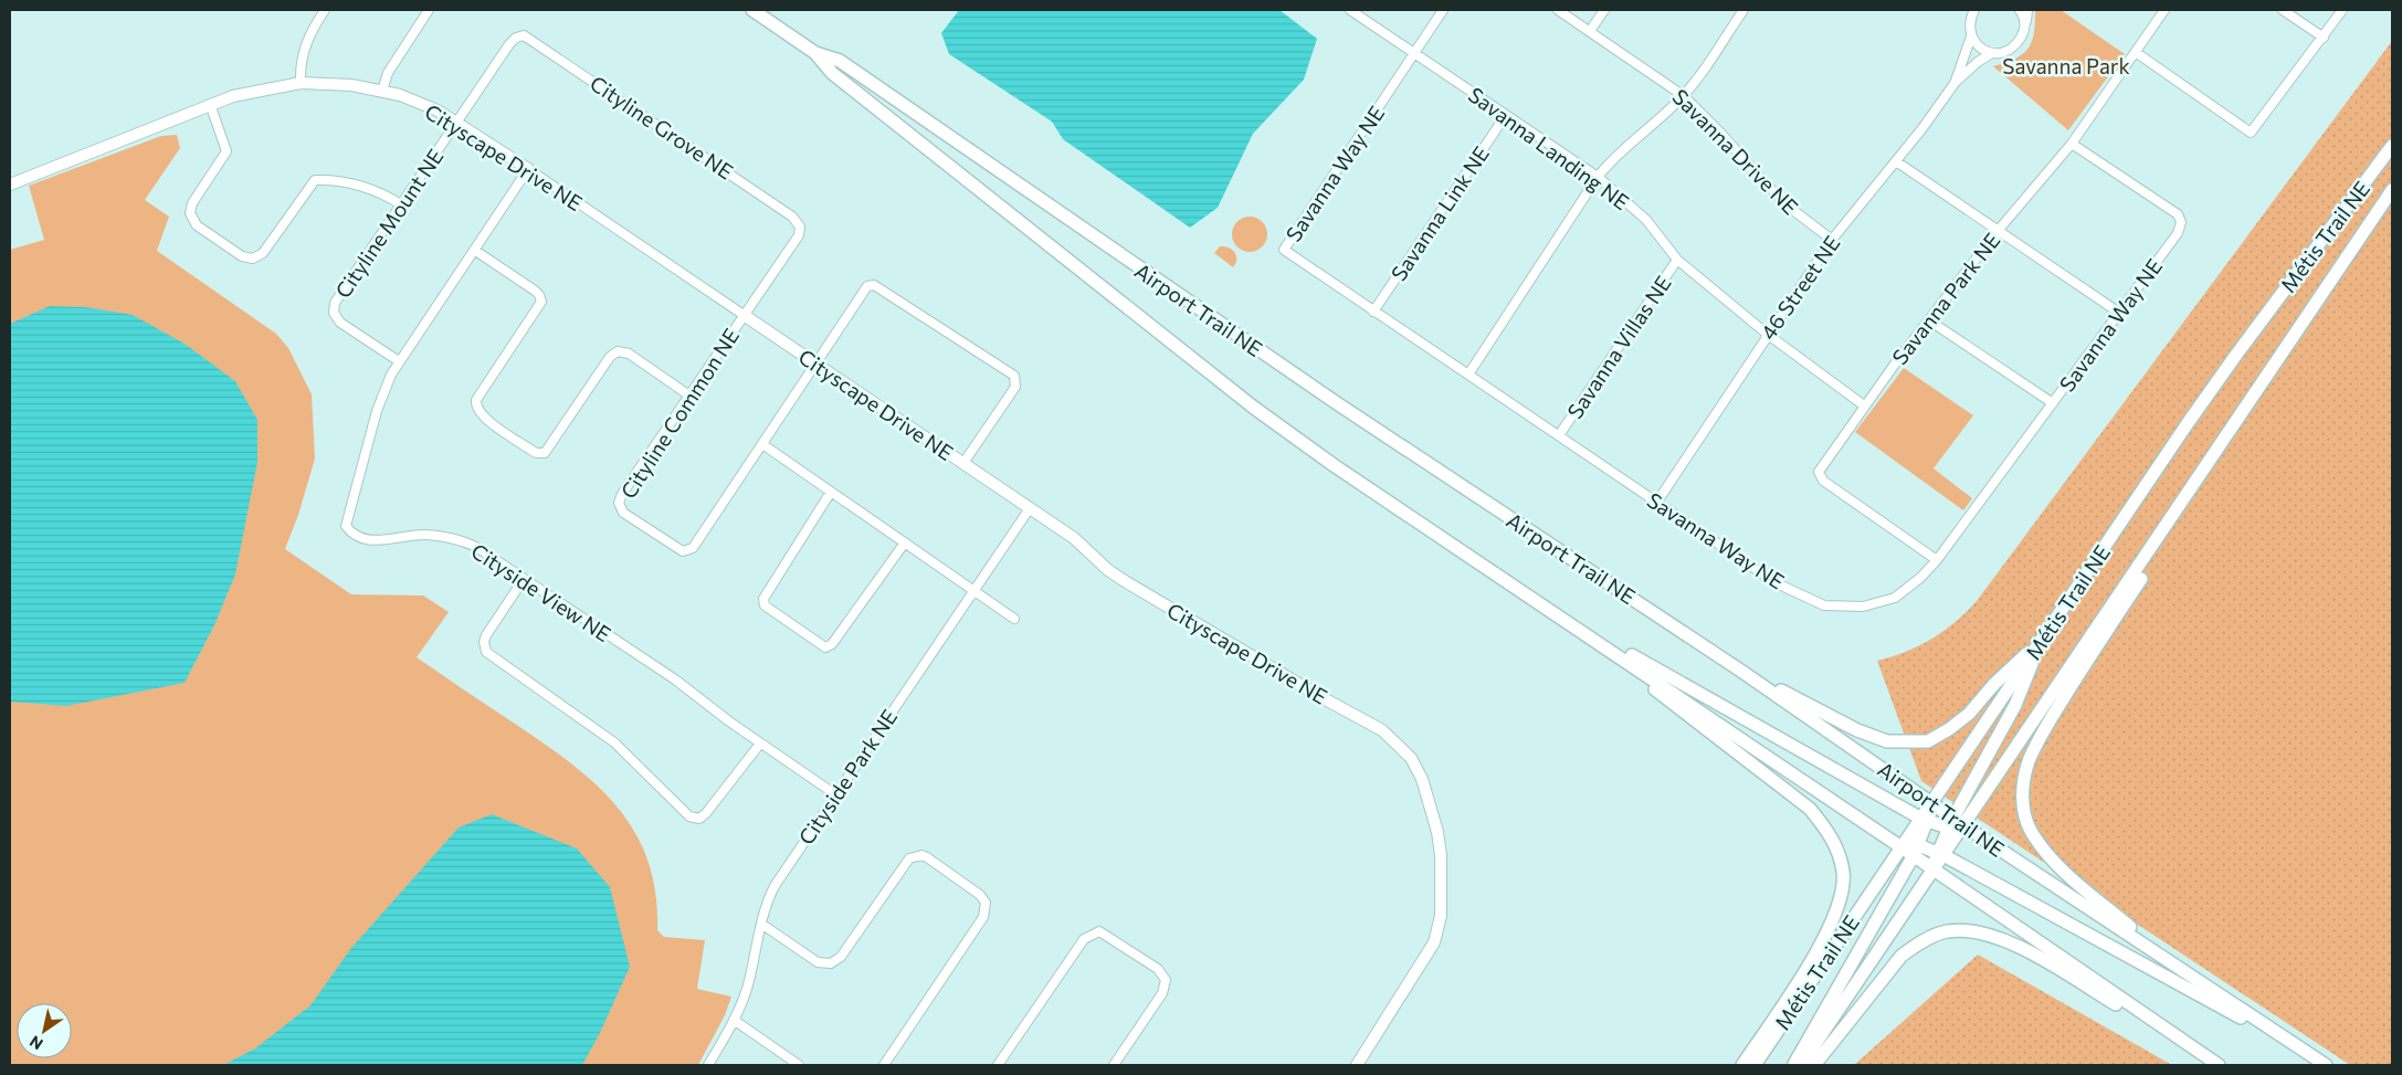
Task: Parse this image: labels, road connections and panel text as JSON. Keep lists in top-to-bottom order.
{
  "streets": {
    "main road": ["Métis Trail NE", "Airport Trail NE"],
    "street": [
      "Cityline Grove NE",
      "Savanna Landing NE",
      "Savanna Drive NE",
      "Cityscape Drive NE",
      "Savanna Way NE",
      "Savanna Link NE",
      "Cityline Mount NE",
      "46 Street NE",
      "Savanna Park NE",
      "Savanna Villas NE",
      "Cityline Common NE",
      "Cityside View NE",
      "Cityside Park NE"
    ]
  },
  "crossings": [
    ["Cityline Grove NE", "Cityscape Drive NE"],
    ["Cityline Grove NE", "Cityline Mount NE"],
    ["Cityline Grove NE", "Cityline Common NE"],
    ["Savanna Landing NE", "Savanna Way NE"],
    ["Savanna Landing NE", "Savanna Link NE"],
    ["Savanna Landing NE", "46 Street NE"],
    ["Savanna Landing NE", "Savanna Park NE"],
    ["Savanna Landing NE", "Savanna Villas NE"],
    ["Savanna Drive NE", "46 Street NE"],
    ["Cityscape Drive NE", "Cityline Mount NE"],
    ["Cityscape Drive NE", "Cityline Common NE"],
    ["Cityscape Drive NE", "Cityside View NE"],
    ["Cityscape Drive NE", "Cityside Park NE"],
    ["Savanna Way NE", "Savanna Link NE"],
    ["Savanna Way NE", "46 Street NE"],
    ["Savanna Way NE", "Savanna Park NE"],
    ["Savanna Way NE", "Savanna Villas NE"],
    ["Cityline Mount NE", "Cityside View NE"],
    ["Métis Trail NE", "Airport Trail NE"],
    ["Cityside View NE", "Cityside Park NE"]
  ],
  "parks": ["Savanna Park"],
  "north": "bottom left"
}
